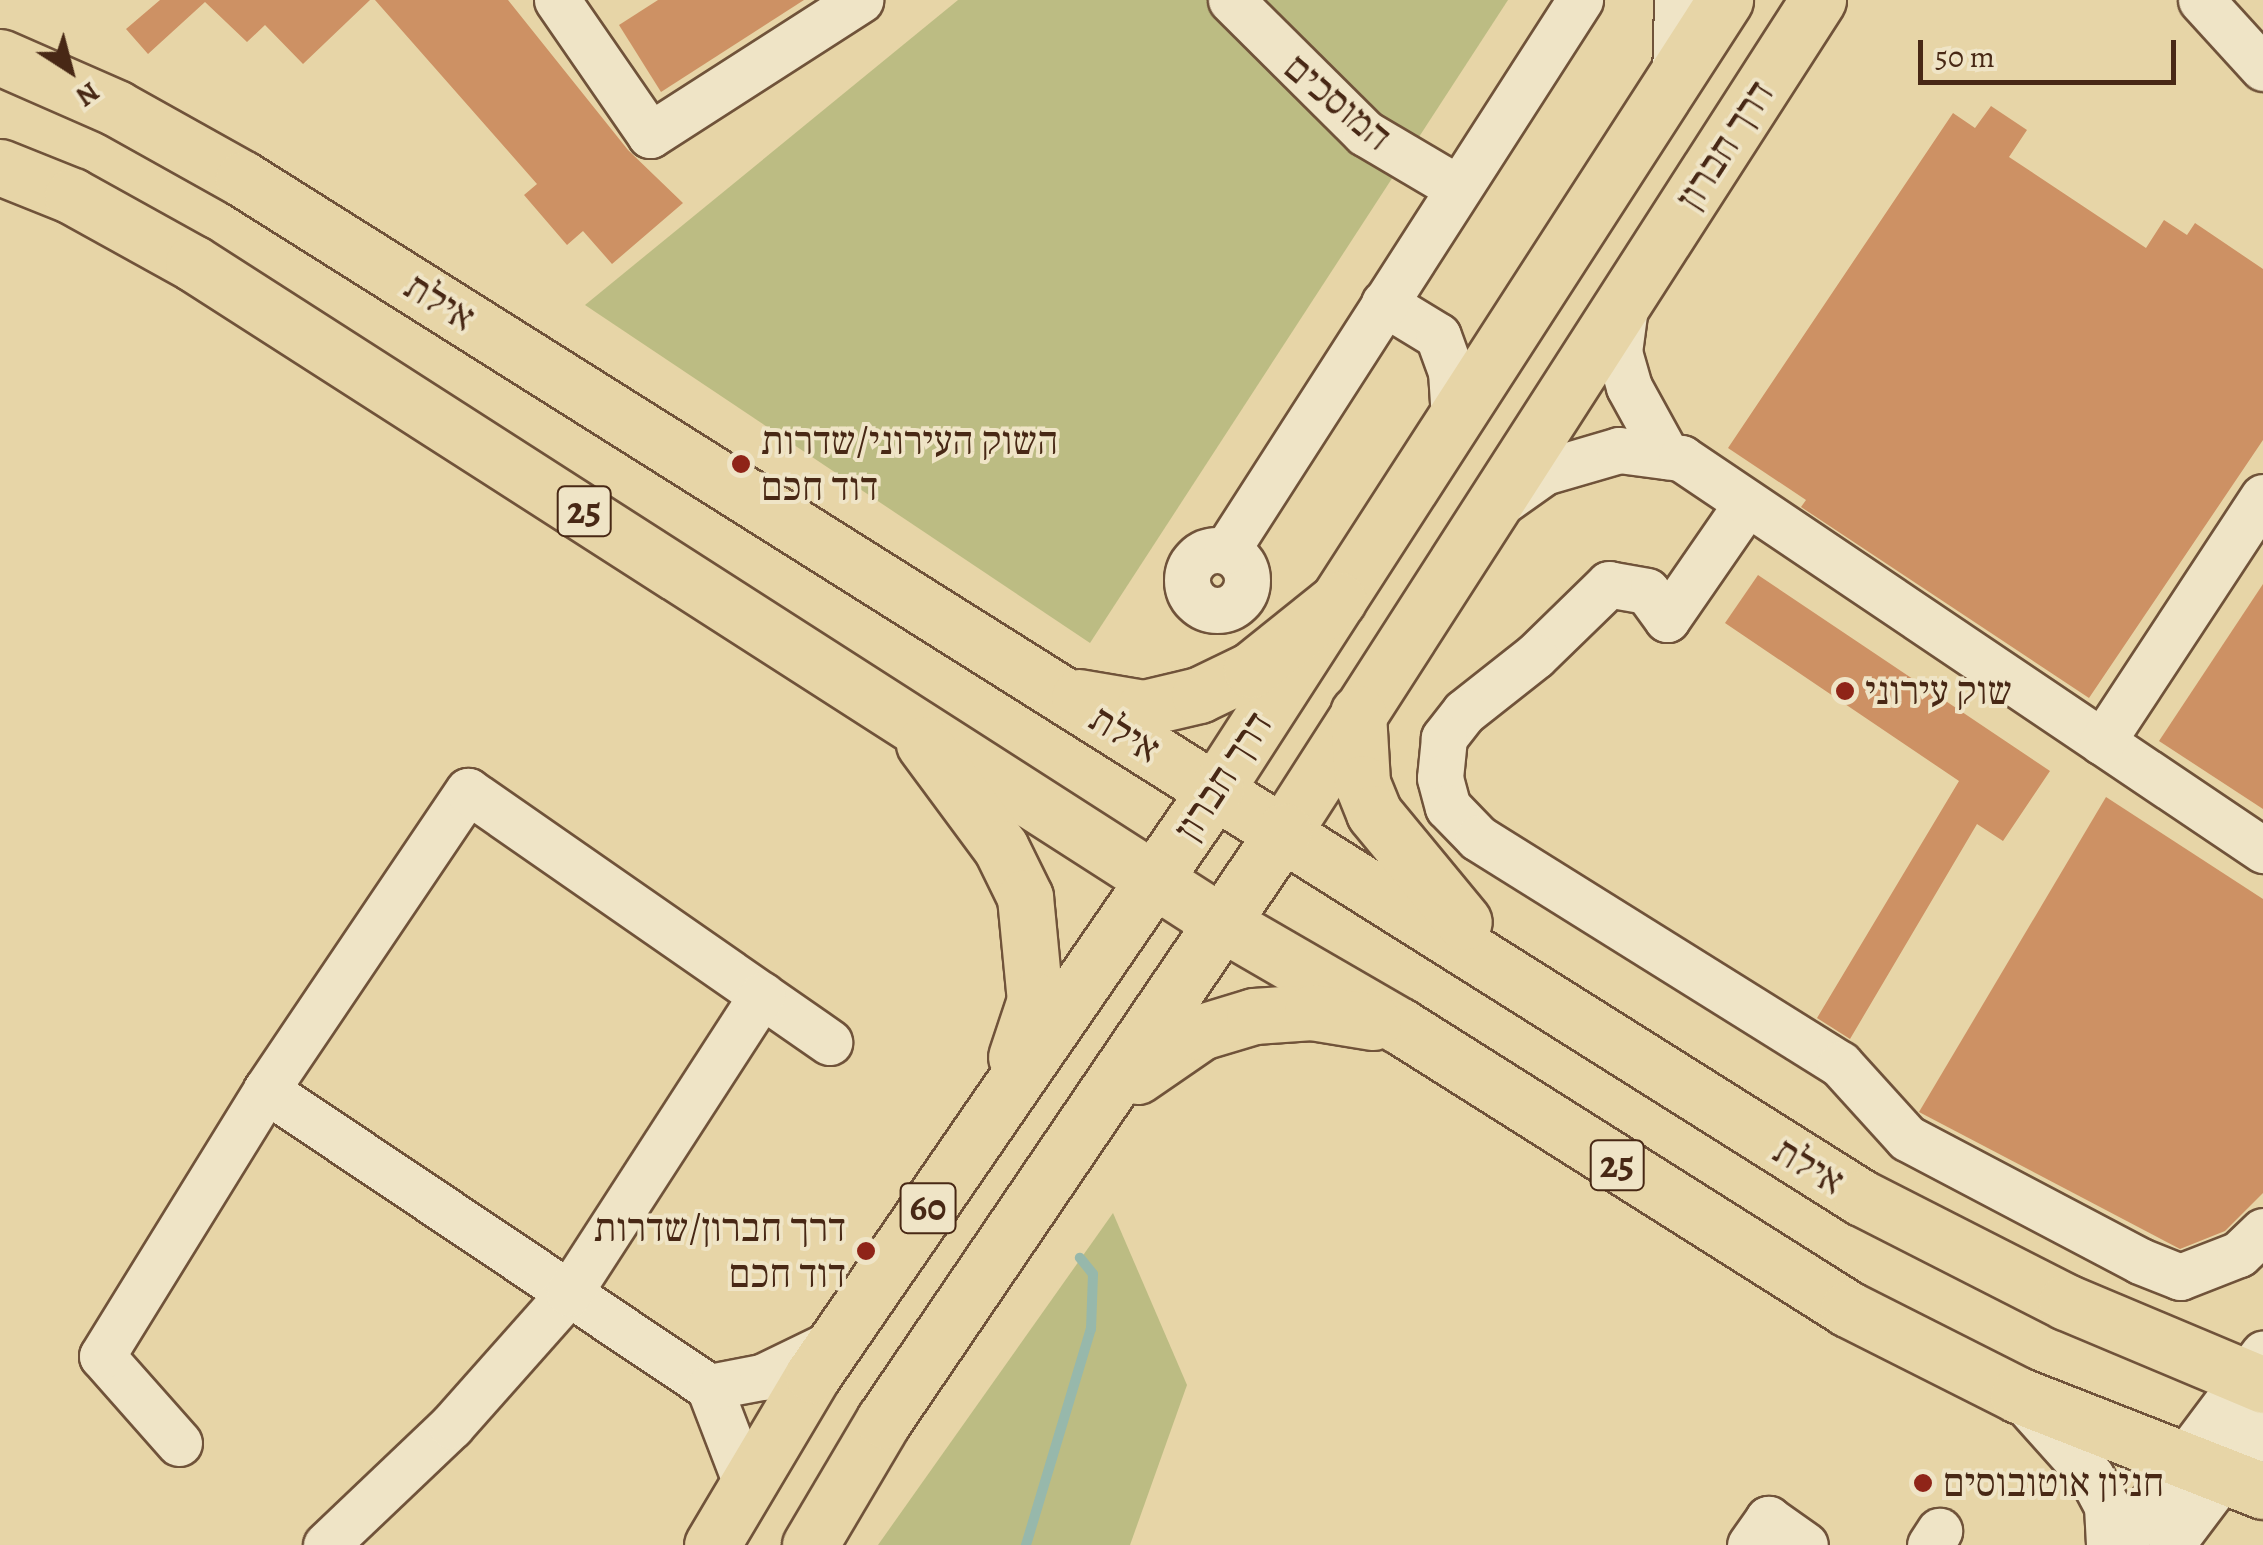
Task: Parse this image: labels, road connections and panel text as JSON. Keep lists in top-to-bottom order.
{
  "streets": {
    "main road": [
      "דרך חברון",
      "אילת",
      "25",
      "60"
    ],
    "street": ["המוסכים"]
  },
  "crossings": [
    ["דרך חברון", "אילת"],
    ["דרך חברון", "25"]
  ],
  "places": [
    "השוק העירוני/שדרות דוד חכם",
    "שוק עירוני",
    "דרך חברון/שדרות דוד חכם",
    "חניון אוטובוסים"
  ],
  "scale_bar": "50 m",
  "north": "bottom right"
}
